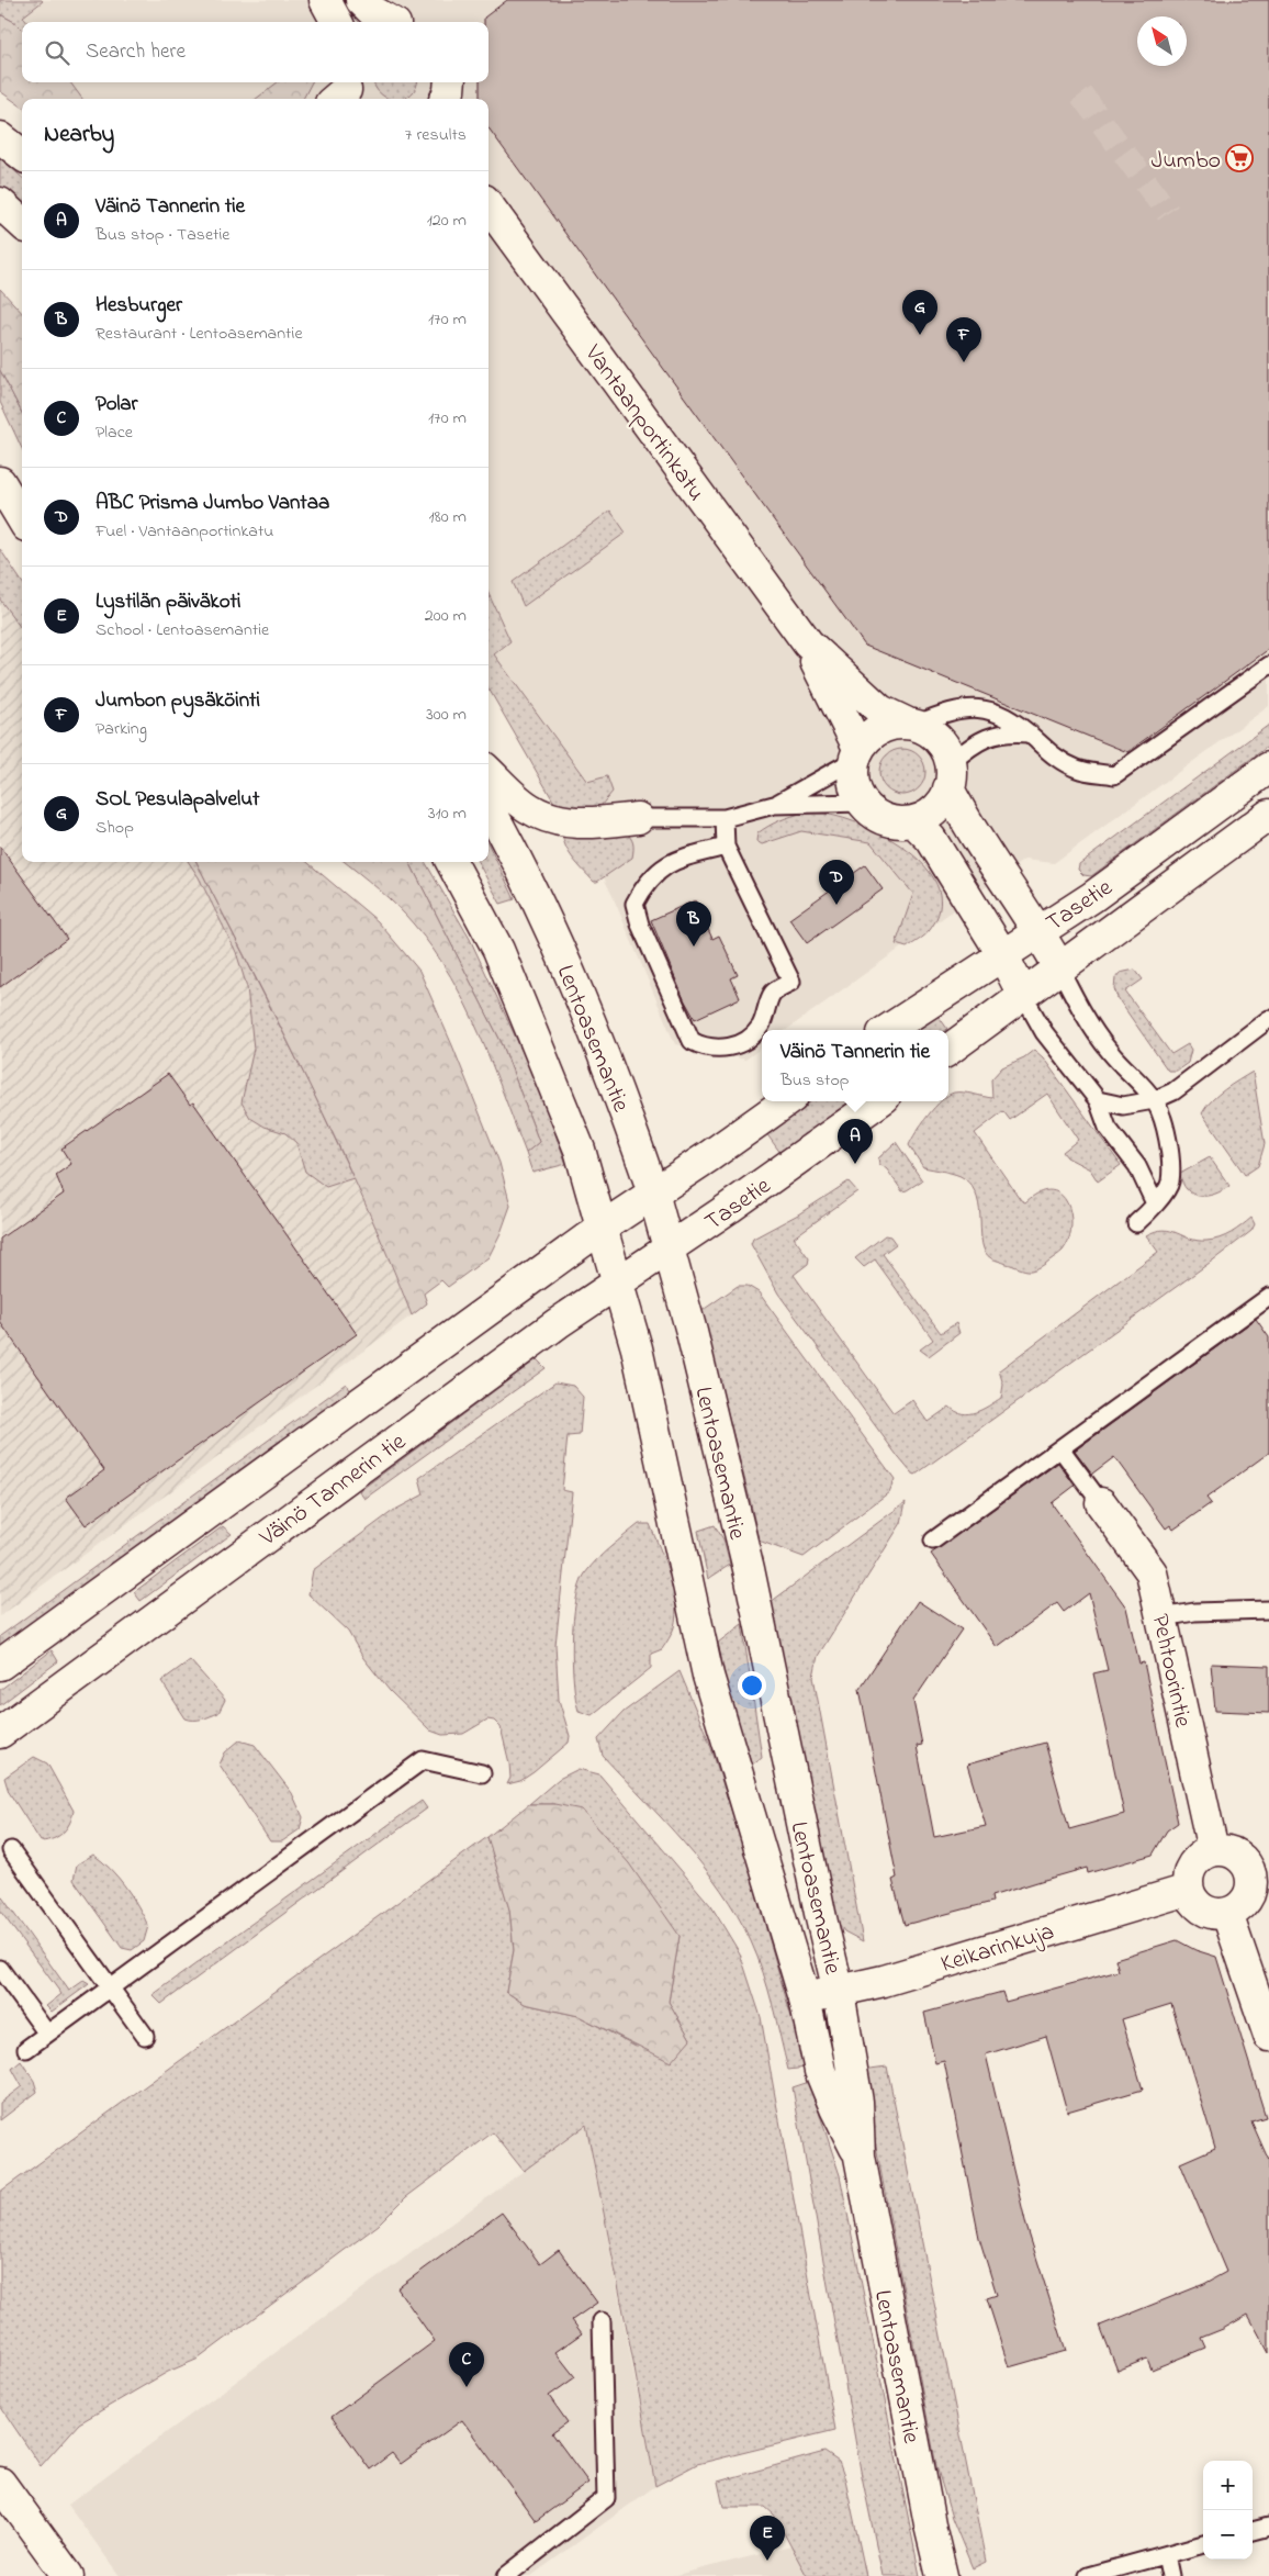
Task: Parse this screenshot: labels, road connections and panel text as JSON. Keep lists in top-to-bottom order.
{
  "streets": {
    "main road": [
      "Vantaanportinkatu",
      "Tasetie",
      "Lentoasemantie",
      "Väinö Tannerin tie",
      "Pehtoorintie",
      "Keikarinkuja"
    ]
  },
  "crossings": [
    ["Vantaanportinkatu", "Tasetie"],
    ["Tasetie", "Lentoasemantie"],
    ["Tasetie", "Väinö Tannerin tie"],
    ["Lentoasemantie", "Väinö Tannerin tie"],
    ["Lentoasemantie", "Keikarinkuja"],
    ["Pehtoorintie", "Keikarinkuja"]
  ],
  "places": {
    "supermarket": ["Jumbo"]
  },
  "north": "top left",
  "page": {
    "search": "Search here",
    "heading": ["Nearby", "7 results"],
    "list": [
      {
        "mark": "A",
        "name": "Väinö Tannerin tie",
        "note": "Bus stop · Tasetie",
        "value": "120 m"
      },
      {
        "mark": "B",
        "name": "Hesburger",
        "note": "Restaurant · Lentoasemantie",
        "value": "170 m"
      },
      {
        "mark": "C",
        "name": "Polar",
        "note": "Place",
        "value": "170 m"
      },
      {
        "mark": "D",
        "name": "ABC Prisma Jumbo Vantaa",
        "note": "Fuel · Vantaanportinkatu",
        "value": "180 m"
      },
      {
        "mark": "E",
        "name": "Lystilän päiväkoti",
        "note": "School · Lentoasemantie",
        "value": "200 m"
      },
      {
        "mark": "F",
        "name": "Jumbon pysäköinti",
        "note": "Parking",
        "value": "300 m"
      },
      {
        "mark": "G",
        "name": "SOL Pesulapalvelut",
        "note": "Shop",
        "value": "310 m"
      }
    ],
    "pins": [
      "G",
      "F",
      "D",
      "B",
      "A",
      "C",
      "E"
    ],
    "popup": ["Väinö Tannerin tie", "Bus stop"],
    "map_buttons": ["+", "−"]
  }
}
